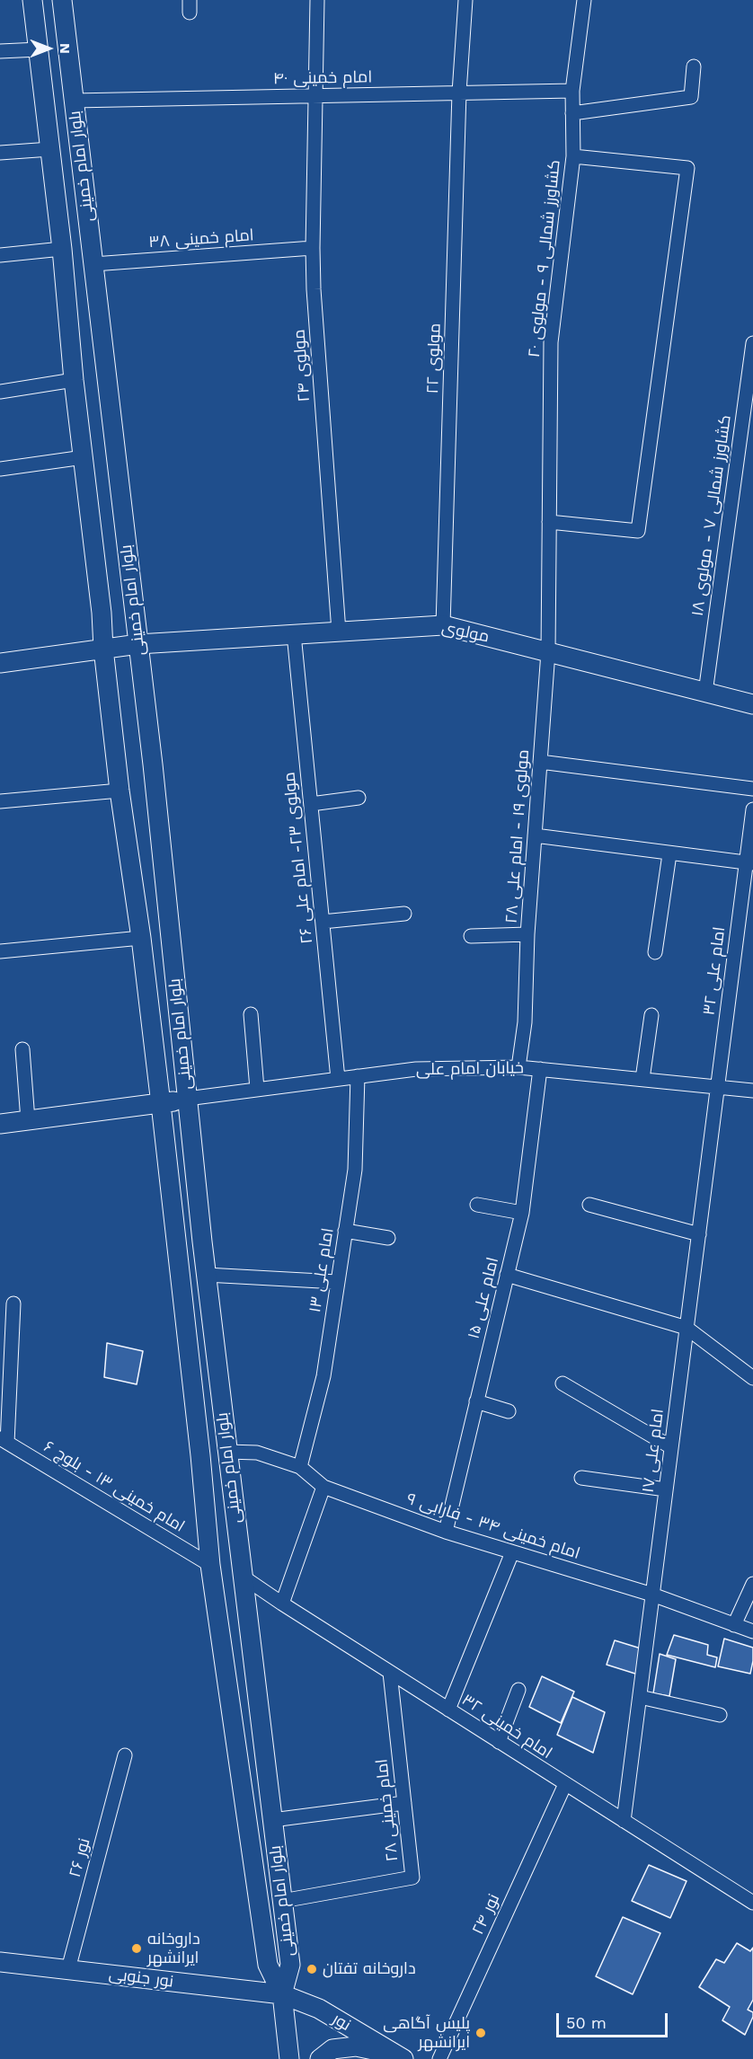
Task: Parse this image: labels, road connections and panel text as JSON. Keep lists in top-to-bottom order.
{
  "streets": {
    "main road": [
      "بلوار امام خمینی",
      "مولوی",
      "نور جنوبی",
      "نور"
    ],
    "street": [
      "امام خمینی ۴۰",
      "امام خمینی ۳۸",
      "کشاورز شمالی ۹ - مولوی ۲۰",
      "مولوی ۲۲",
      "مولوی ۲۴",
      "کشاورز شمالی ۷ - مولوی ۱۸",
      "مولوی ۱۹ - امام علی ۲۸",
      "مولوی ۲۳- امام علی ۲۶",
      "امام علی ۳۲",
      "خیابان امام علی",
      "امام علی ۱۳",
      "امام علی ۱۵",
      "امام علی ۱۷",
      "امام خمینی ۱۳ - بلوچ ۶",
      "امام خمینی ۳۴ - فارابی ۹",
      "امام خمینی ۳۲",
      "امام خمینی ۲۸",
      "نور ۲۶",
      "نور ۲۴"
    ]
  },
  "crossings": [
    ["امام خمینی ۴۰", "بلوار امام خمینی"],
    ["امام خمینی ۴۰", "کشاورز شمالی ۹ - مولوی ۲۰"],
    ["امام خمینی ۴۰", "مولوی ۲۲"],
    ["امام خمینی ۴۰", "مولوی ۲۴"],
    ["بلوار امام خمینی", "امام خمینی ۳۸"],
    ["بلوار امام خمینی", "مولوی"],
    ["بلوار امام خمینی", "خیابان امام علی"],
    ["بلوار امام خمینی", "امام خمینی ۱۳ - بلوچ ۶"],
    ["بلوار امام خمینی", "امام خمینی ۳۴ - فارابی ۹"],
    ["بلوار امام خمینی", "امام خمینی ۳۲"],
    ["بلوار امام خمینی", "امام خمینی ۲۸"],
    ["بلوار امام خمینی", "نور جنوبی"],
    ["بلوار امام خمینی", "نور"],
    ["امام خمینی ۳۸", "مولوی ۲۴"],
    ["کشاورز شمالی ۹ - مولوی ۲۰", "مولوی"],
    ["کشاورز شمالی ۹ - مولوی ۲۰", "مولوی ۱۹ - امام علی ۲۸"],
    ["مولوی ۲۲", "مولوی"],
    ["مولوی ۲۴", "مولوی"],
    ["کشاورز شمالی ۷ - مولوی ۱۸", "مولوی"],
    ["مولوی", "مولوی ۱۹ - امام علی ۲۸"],
    ["مولوی", "مولوی ۲۳- امام علی ۲۶"],
    ["مولوی ۱۹ - امام علی ۲۸", "خیابان امام علی"],
    ["مولوی ۲۳- امام علی ۲۶", "خیابان امام علی"],
    ["امام علی ۳۲", "خیابان امام علی"],
    ["امام علی ۳۲", "امام علی ۱۷"],
    ["خیابان امام علی", "امام علی ۱۳"],
    ["خیابان امام علی", "امام علی ۱۵"],
    ["خیابان امام علی", "امام علی ۱۷"],
    ["امام علی ۱۳", "امام خمینی ۳۴ - فارابی ۹"],
    ["امام علی ۱۵", "امام خمینی ۳۴ - فارابی ۹"],
    ["امام علی ۱۷", "امام خمینی ۳۴ - فارابی ۹"],
    ["امام علی ۱۷", "امام خمینی ۳۲"],
    ["امام خمینی ۳۲", "امام خمینی ۲۸"],
    ["امام خمینی ۳۲", "نور ۲۴"],
    ["نور ۲۶", "نور جنوبی"],
    ["نور جنوبی", "نور"]
  ],
  "places": ["داروخانه ایرانشهر", "داروخانه تفتان", "پلیس آگاهی ایرانشهر"],
  "scale_bar": "50 m",
  "north": "right"
}
